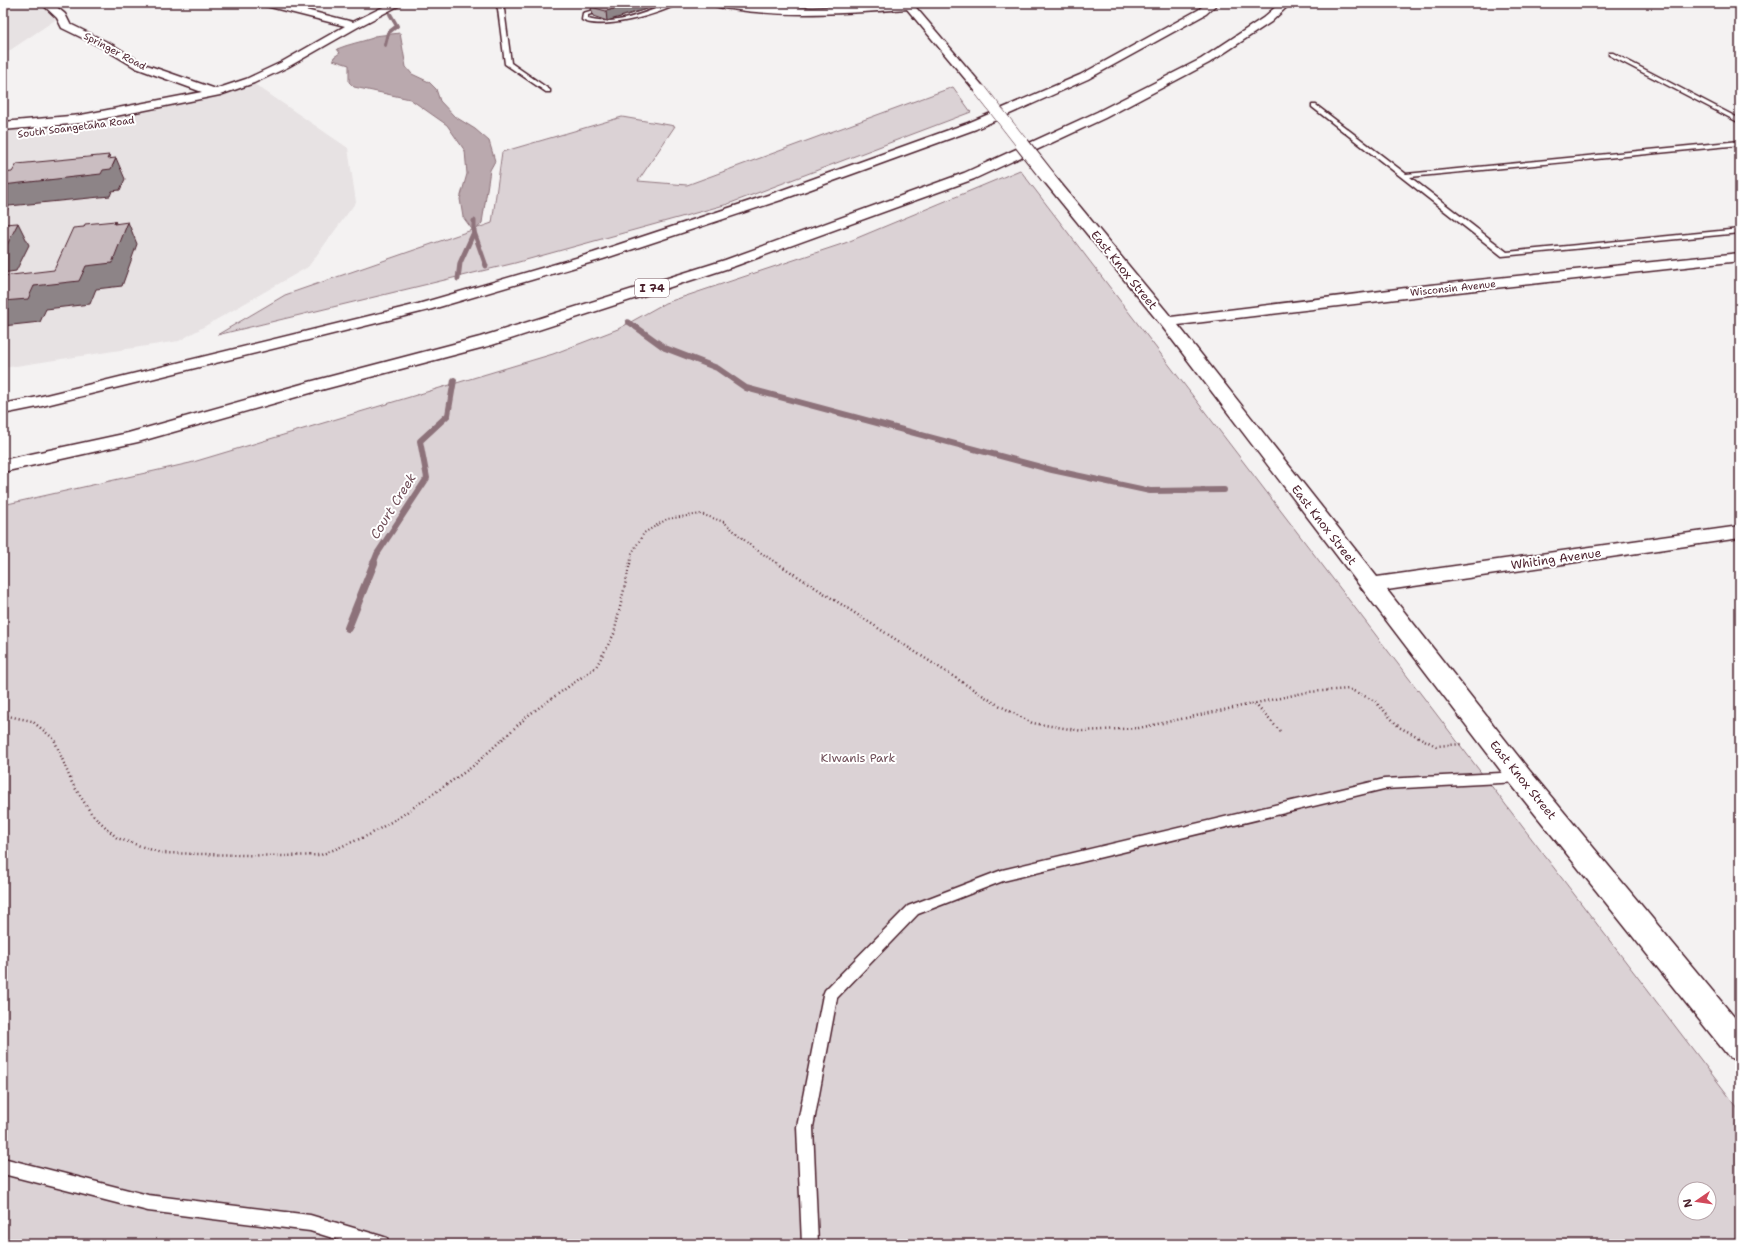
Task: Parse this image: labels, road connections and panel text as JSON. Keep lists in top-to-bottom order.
{
  "streets": {
    "main road": [
      "Springer Road",
      "South Soangetaha Road",
      "East Knox Street",
      "I 74",
      "Wisconsin Avenue",
      "Whiting Avenue"
    ]
  },
  "crossings": [
    ["Springer Road", "South Soangetaha Road"],
    ["East Knox Street", "Wisconsin Avenue"],
    ["East Knox Street", "Whiting Avenue"]
  ],
  "water": ["Court Creek"],
  "parks": ["Kiwanis Park"],
  "north": "left"
}
